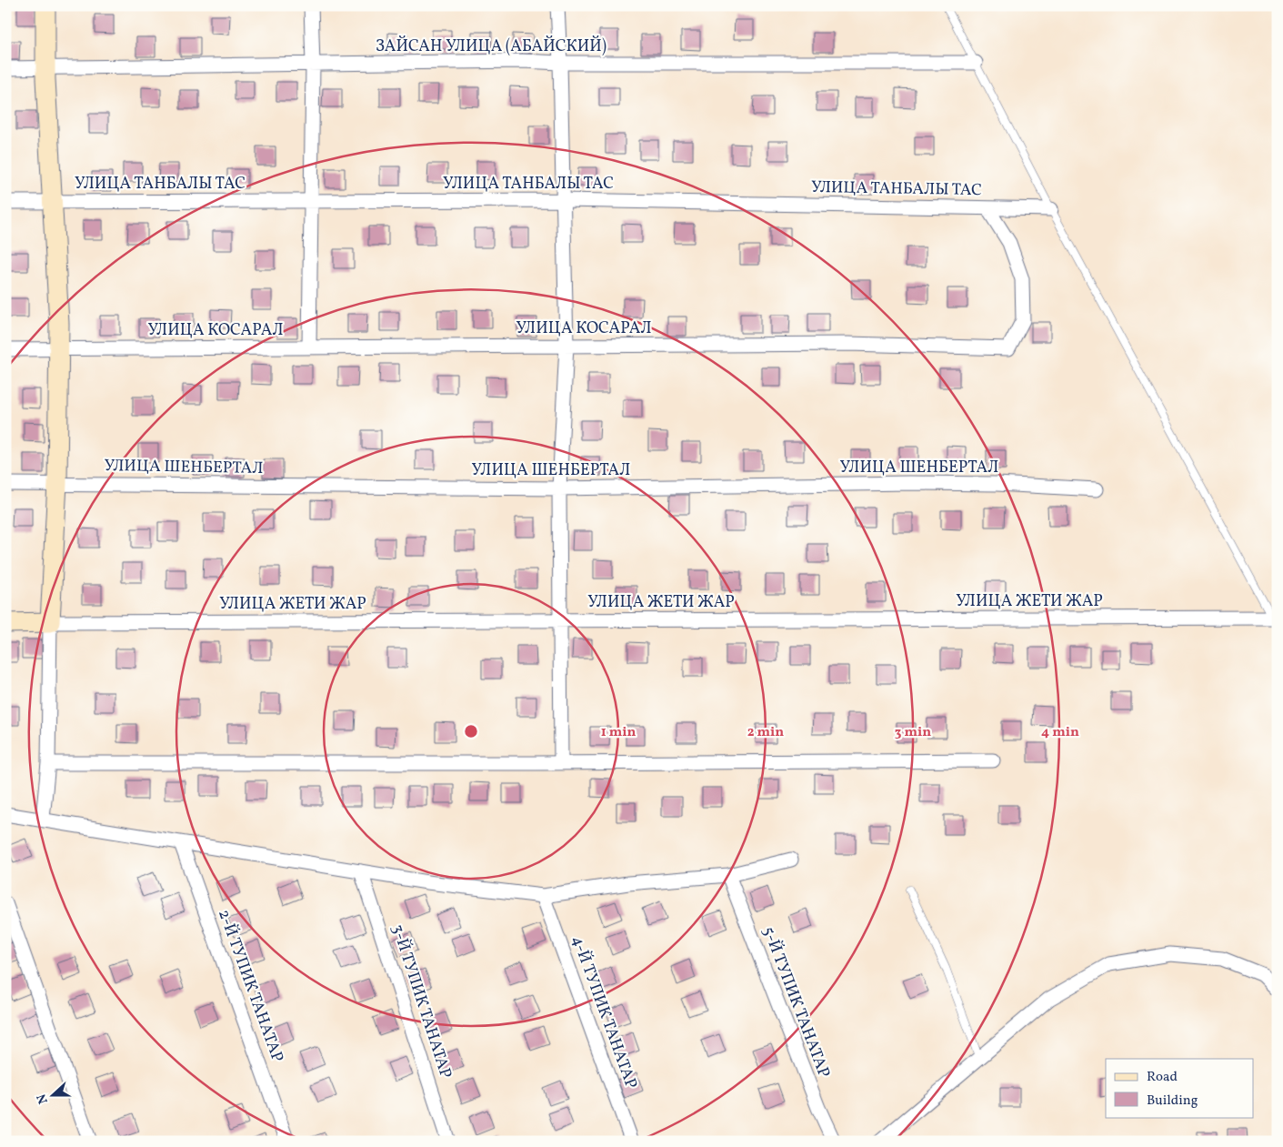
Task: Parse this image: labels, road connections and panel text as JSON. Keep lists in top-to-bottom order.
{
  "streets": {
    "street": [
      "ЗАЙСАН УЛИЦА (АБАЙСКИЙ)",
      "УЛИЦА ТАНБАЛЫ ТАС",
      "УЛИЦА КОСАРАЛ",
      "УЛИЦА ШЕНБЕРТАЛ",
      "УЛИЦА ЖЕТИ ЖАР",
      "2-Й ТУПИК ТАНАТАР",
      "3-Й ТУПИК ТАНАТАР",
      "5-Й ТУПИК ТАНАТАР",
      "4-Й ТУПИК ТАНАТАР"
    ]
  },
  "crossings": [
    ["УЛИЦА ТАНБАЛЫ ТАС", "УЛИЦА КОСАРАЛ"]
  ],
  "legend": ["Road", "Building"],
  "north": "left",
  "rings": [
    "1 min",
    "2 min",
    "3 min",
    "4 min"
  ]
}
